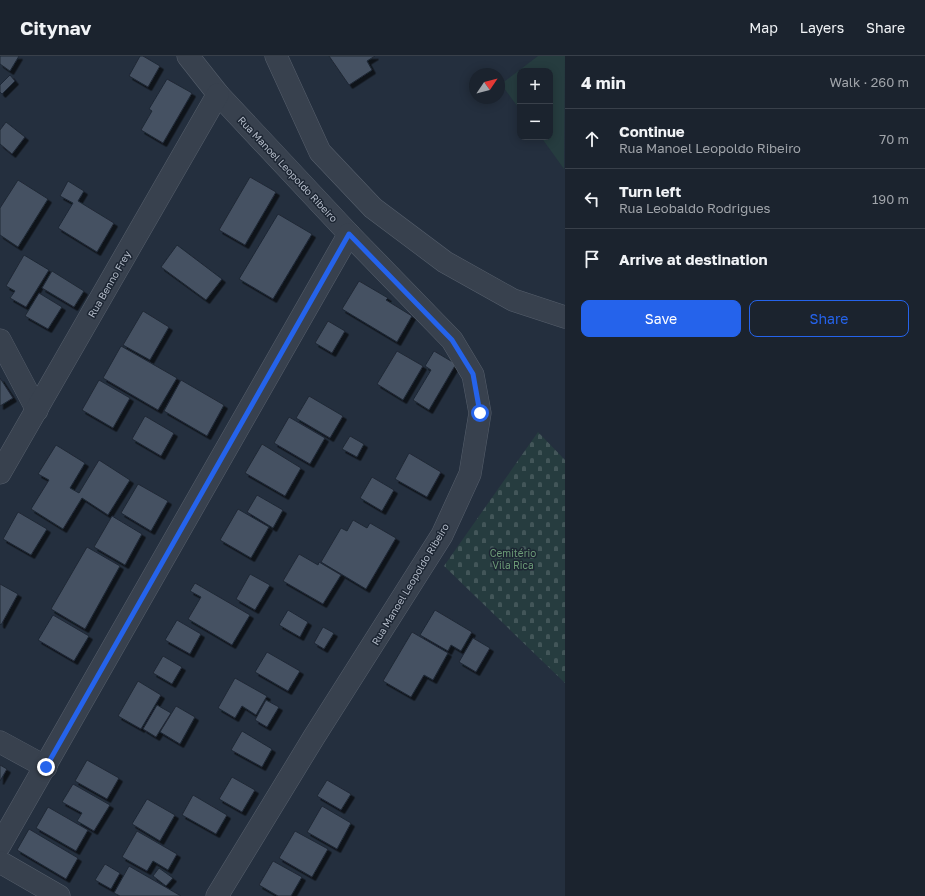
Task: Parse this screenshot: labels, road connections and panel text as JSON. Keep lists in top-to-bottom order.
{
  "streets": {
    "street": ["Rua Manoel Leopoldo Ribeiro", "Rua Benno Frey"]
  },
  "crossings": [
    ["Rua Manoel Leopoldo Ribeiro", "Rua Benno Frey"]
  ],
  "parks": ["Cemitério Vila Rica"],
  "north": "top right",
  "page": {
    "header": "Citynav",
    "nav": ["Map", "Layers", "Share"],
    "heading": ["4 min", "Walk · 260 m"],
    "map_buttons": ["+", "−"],
    "list": [
      ["Continue", "Rua Manoel Leopoldo Ribeiro", "70 m"],
      ["Turn left", "Rua Leobaldo Rodrigues", "190 m"],
      "Arrive at destination"
    ],
    "buttons": ["Save", "Share"]
  }
}
